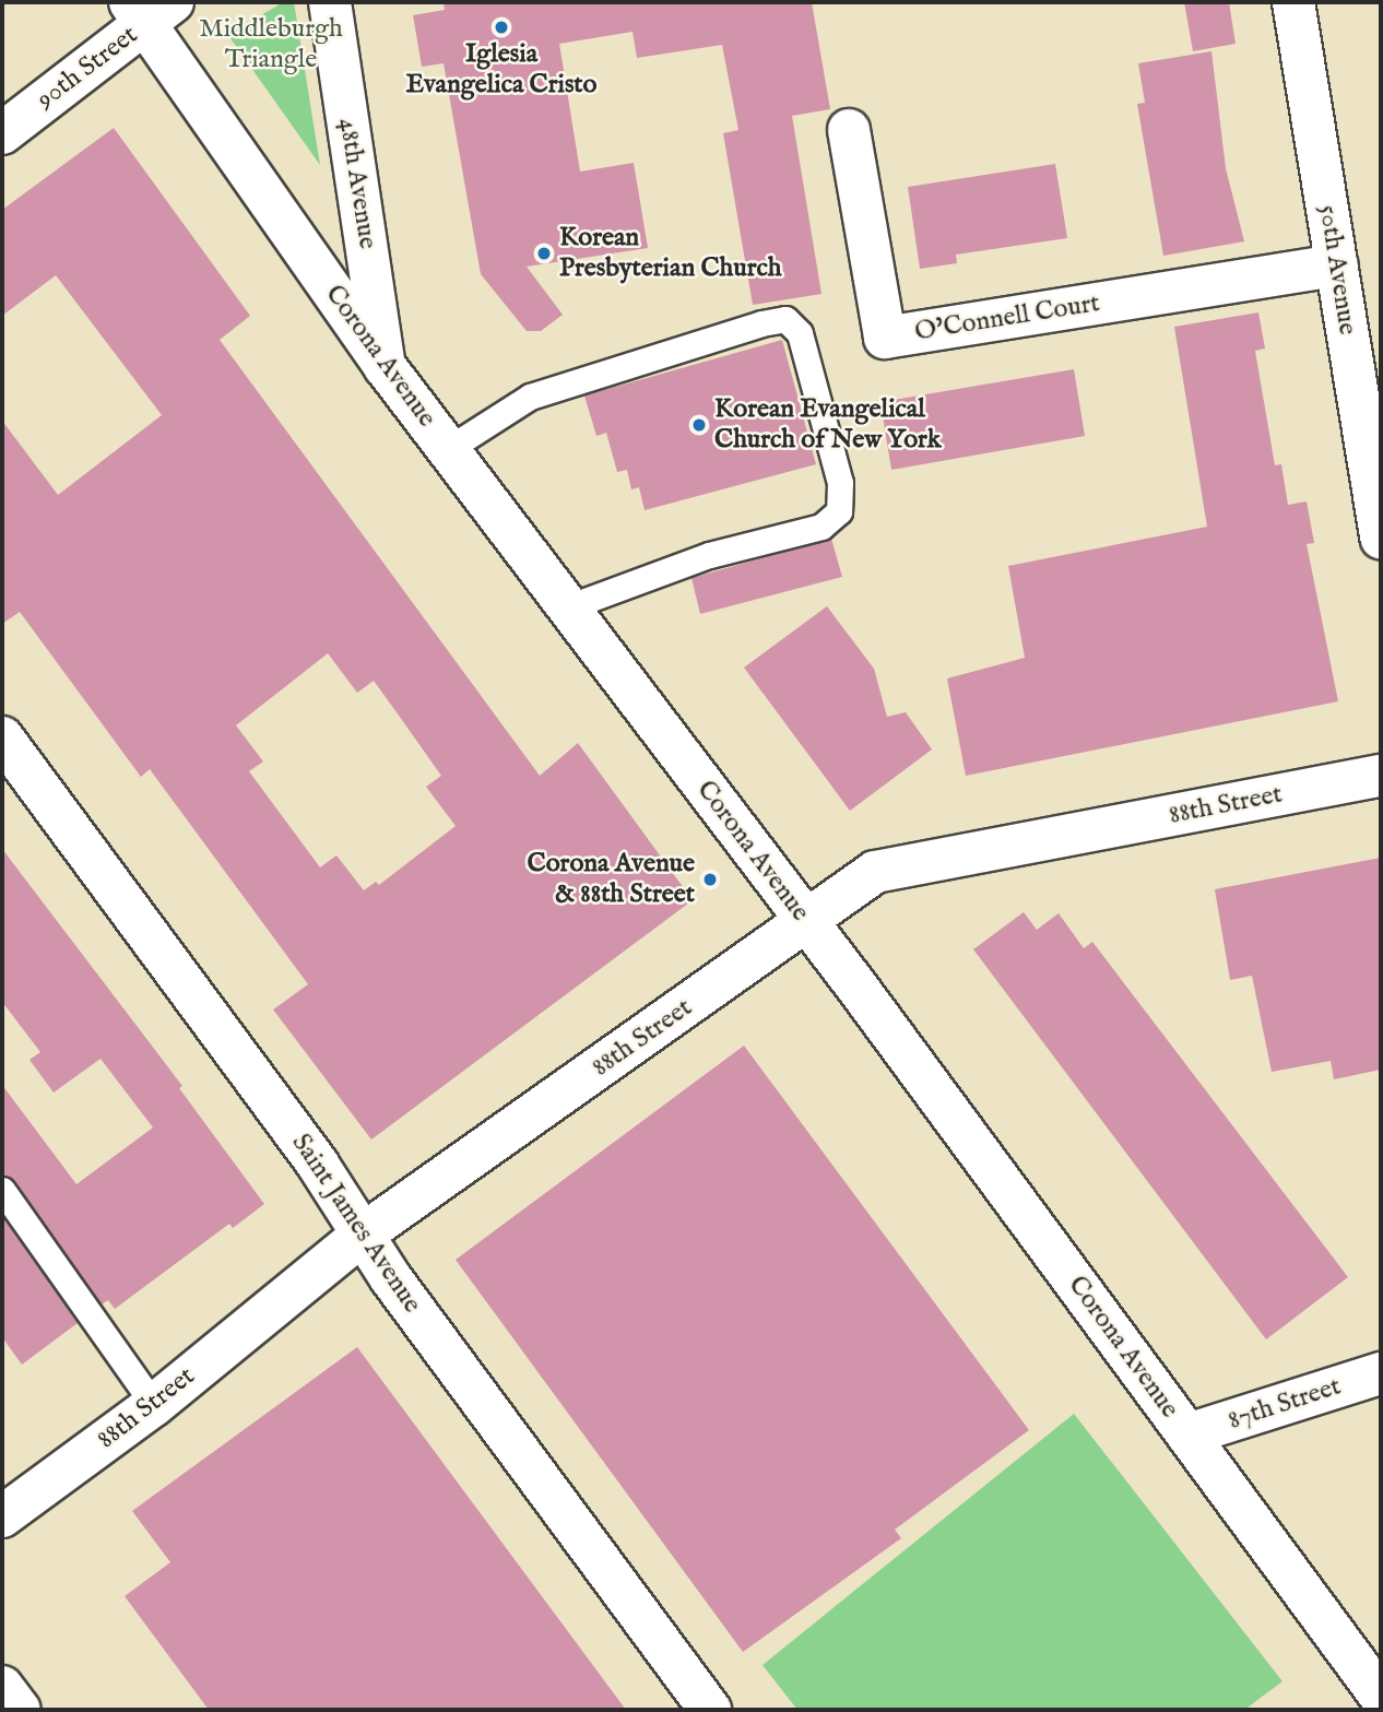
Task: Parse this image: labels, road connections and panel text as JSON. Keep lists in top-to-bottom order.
{
  "streets": {
    "street": [
      "90th Street",
      "48th Avenue",
      "50th Avenue",
      "O'Connell Court",
      "Corona Avenue",
      "88th Street",
      "Saint James Avenue",
      "87th Street"
    ]
  },
  "crossings": [
    ["90th Street", "Corona Avenue"],
    ["48th Avenue", "Corona Avenue"],
    ["50th Avenue", "O'Connell Court"],
    ["Corona Avenue", "88th Street"],
    ["Corona Avenue", "87th Street"],
    ["88th Street", "Saint James Avenue"]
  ],
  "parks": ["Middleburgh Triangle"],
  "places": [
    "Iglesia Evangelica Cristo",
    "Korean Presbyterian Church",
    "Korean Evangelical Church of New York",
    "Corona Avenue & 88th Street"
  ]
}
